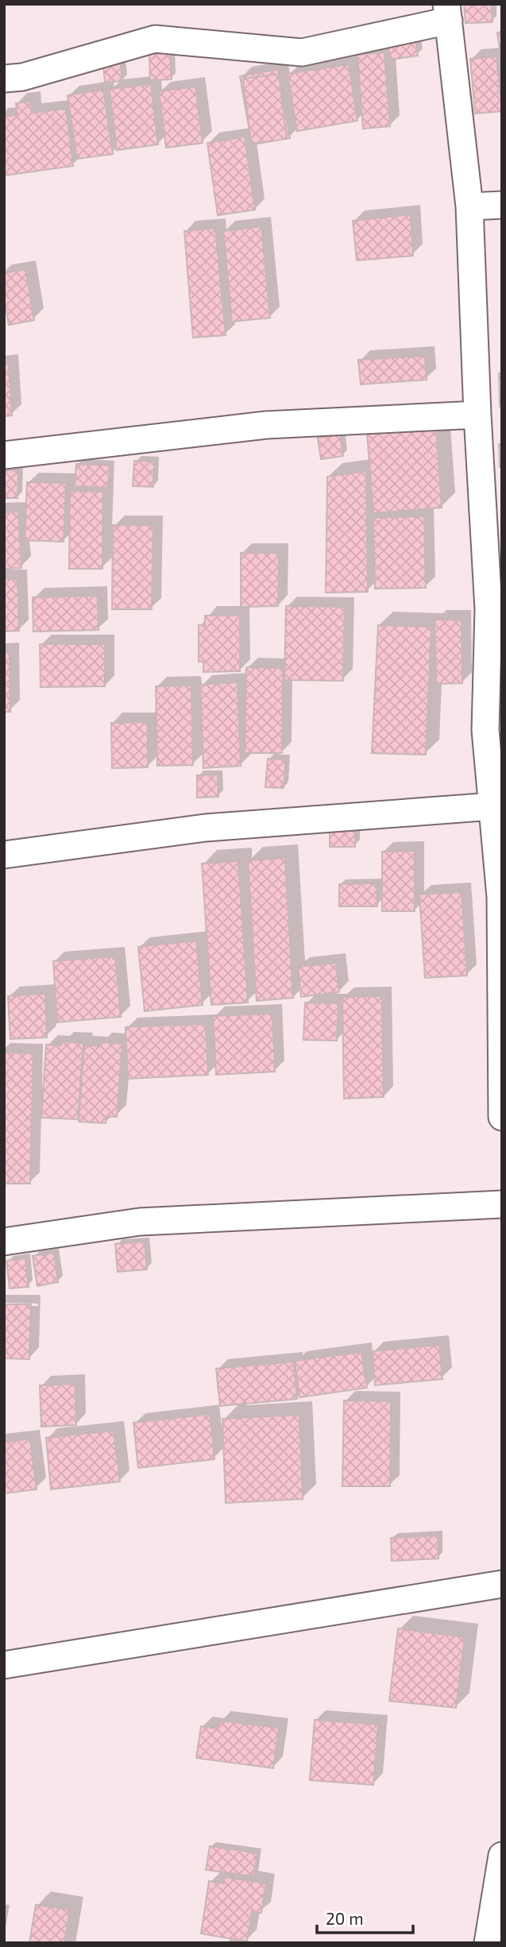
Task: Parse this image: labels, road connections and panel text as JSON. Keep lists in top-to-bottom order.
{
  "scale_bar": "20 m"
}
